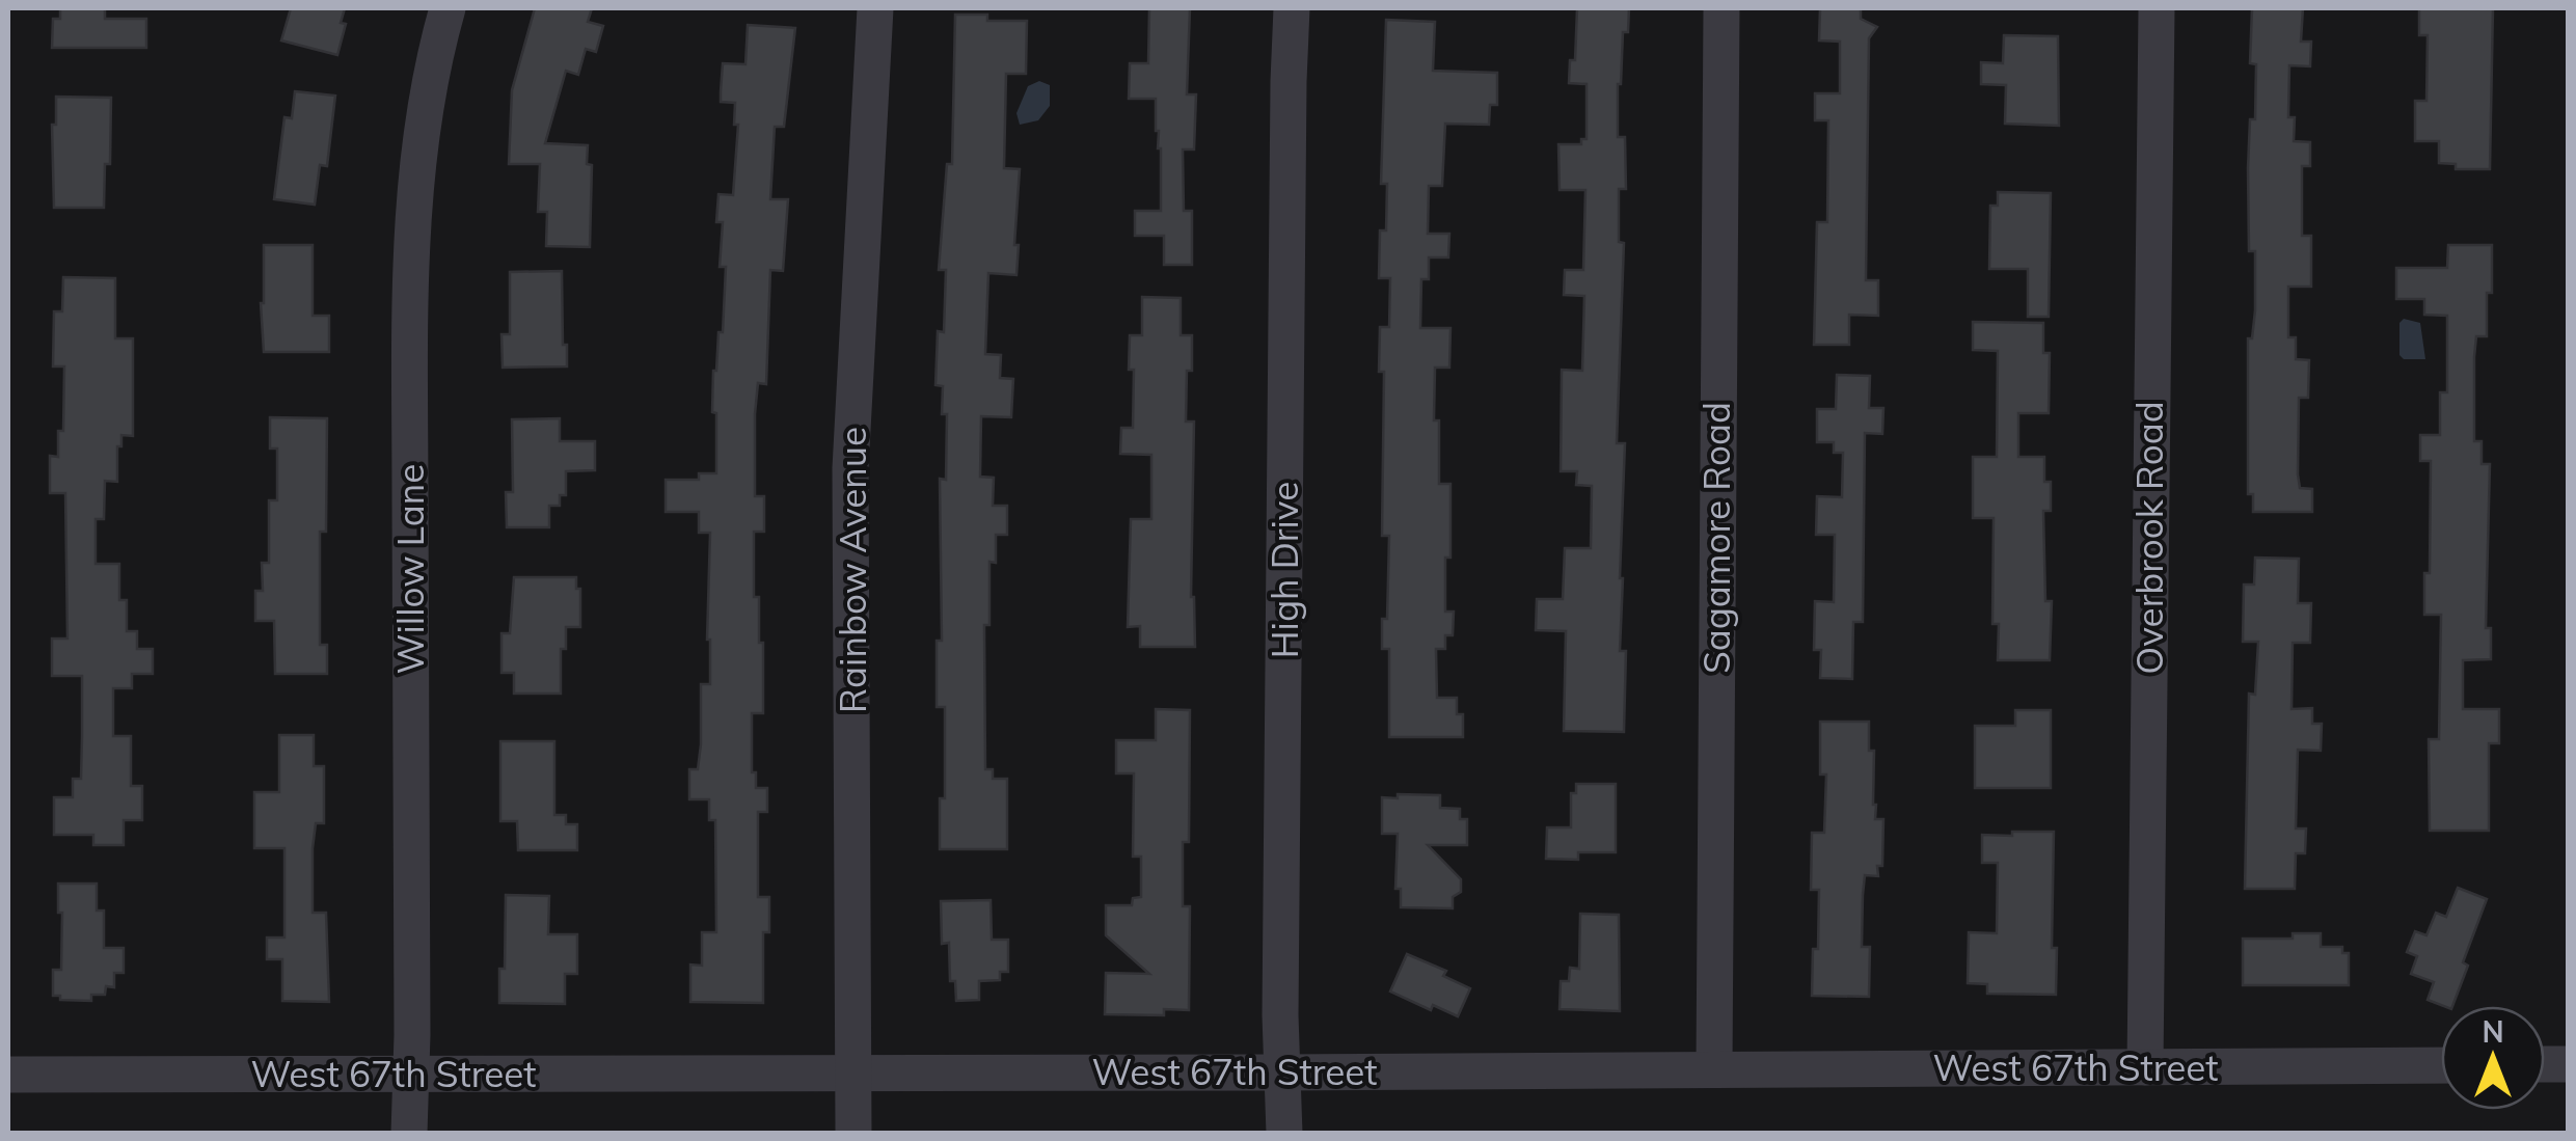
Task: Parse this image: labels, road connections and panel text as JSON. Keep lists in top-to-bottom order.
{
  "streets": {
    "street": [
      "Sagamore Road",
      "Overbrook Road",
      "Willow Lane",
      "Rainbow Avenue",
      "High Drive",
      "West 67th Street"
    ]
  },
  "crossings": [
    ["Sagamore Road", "West 67th Street"],
    ["Overbrook Road", "West 67th Street"],
    ["Willow Lane", "West 67th Street"],
    ["Rainbow Avenue", "West 67th Street"],
    ["High Drive", "West 67th Street"]
  ],
  "north": "top"
}
